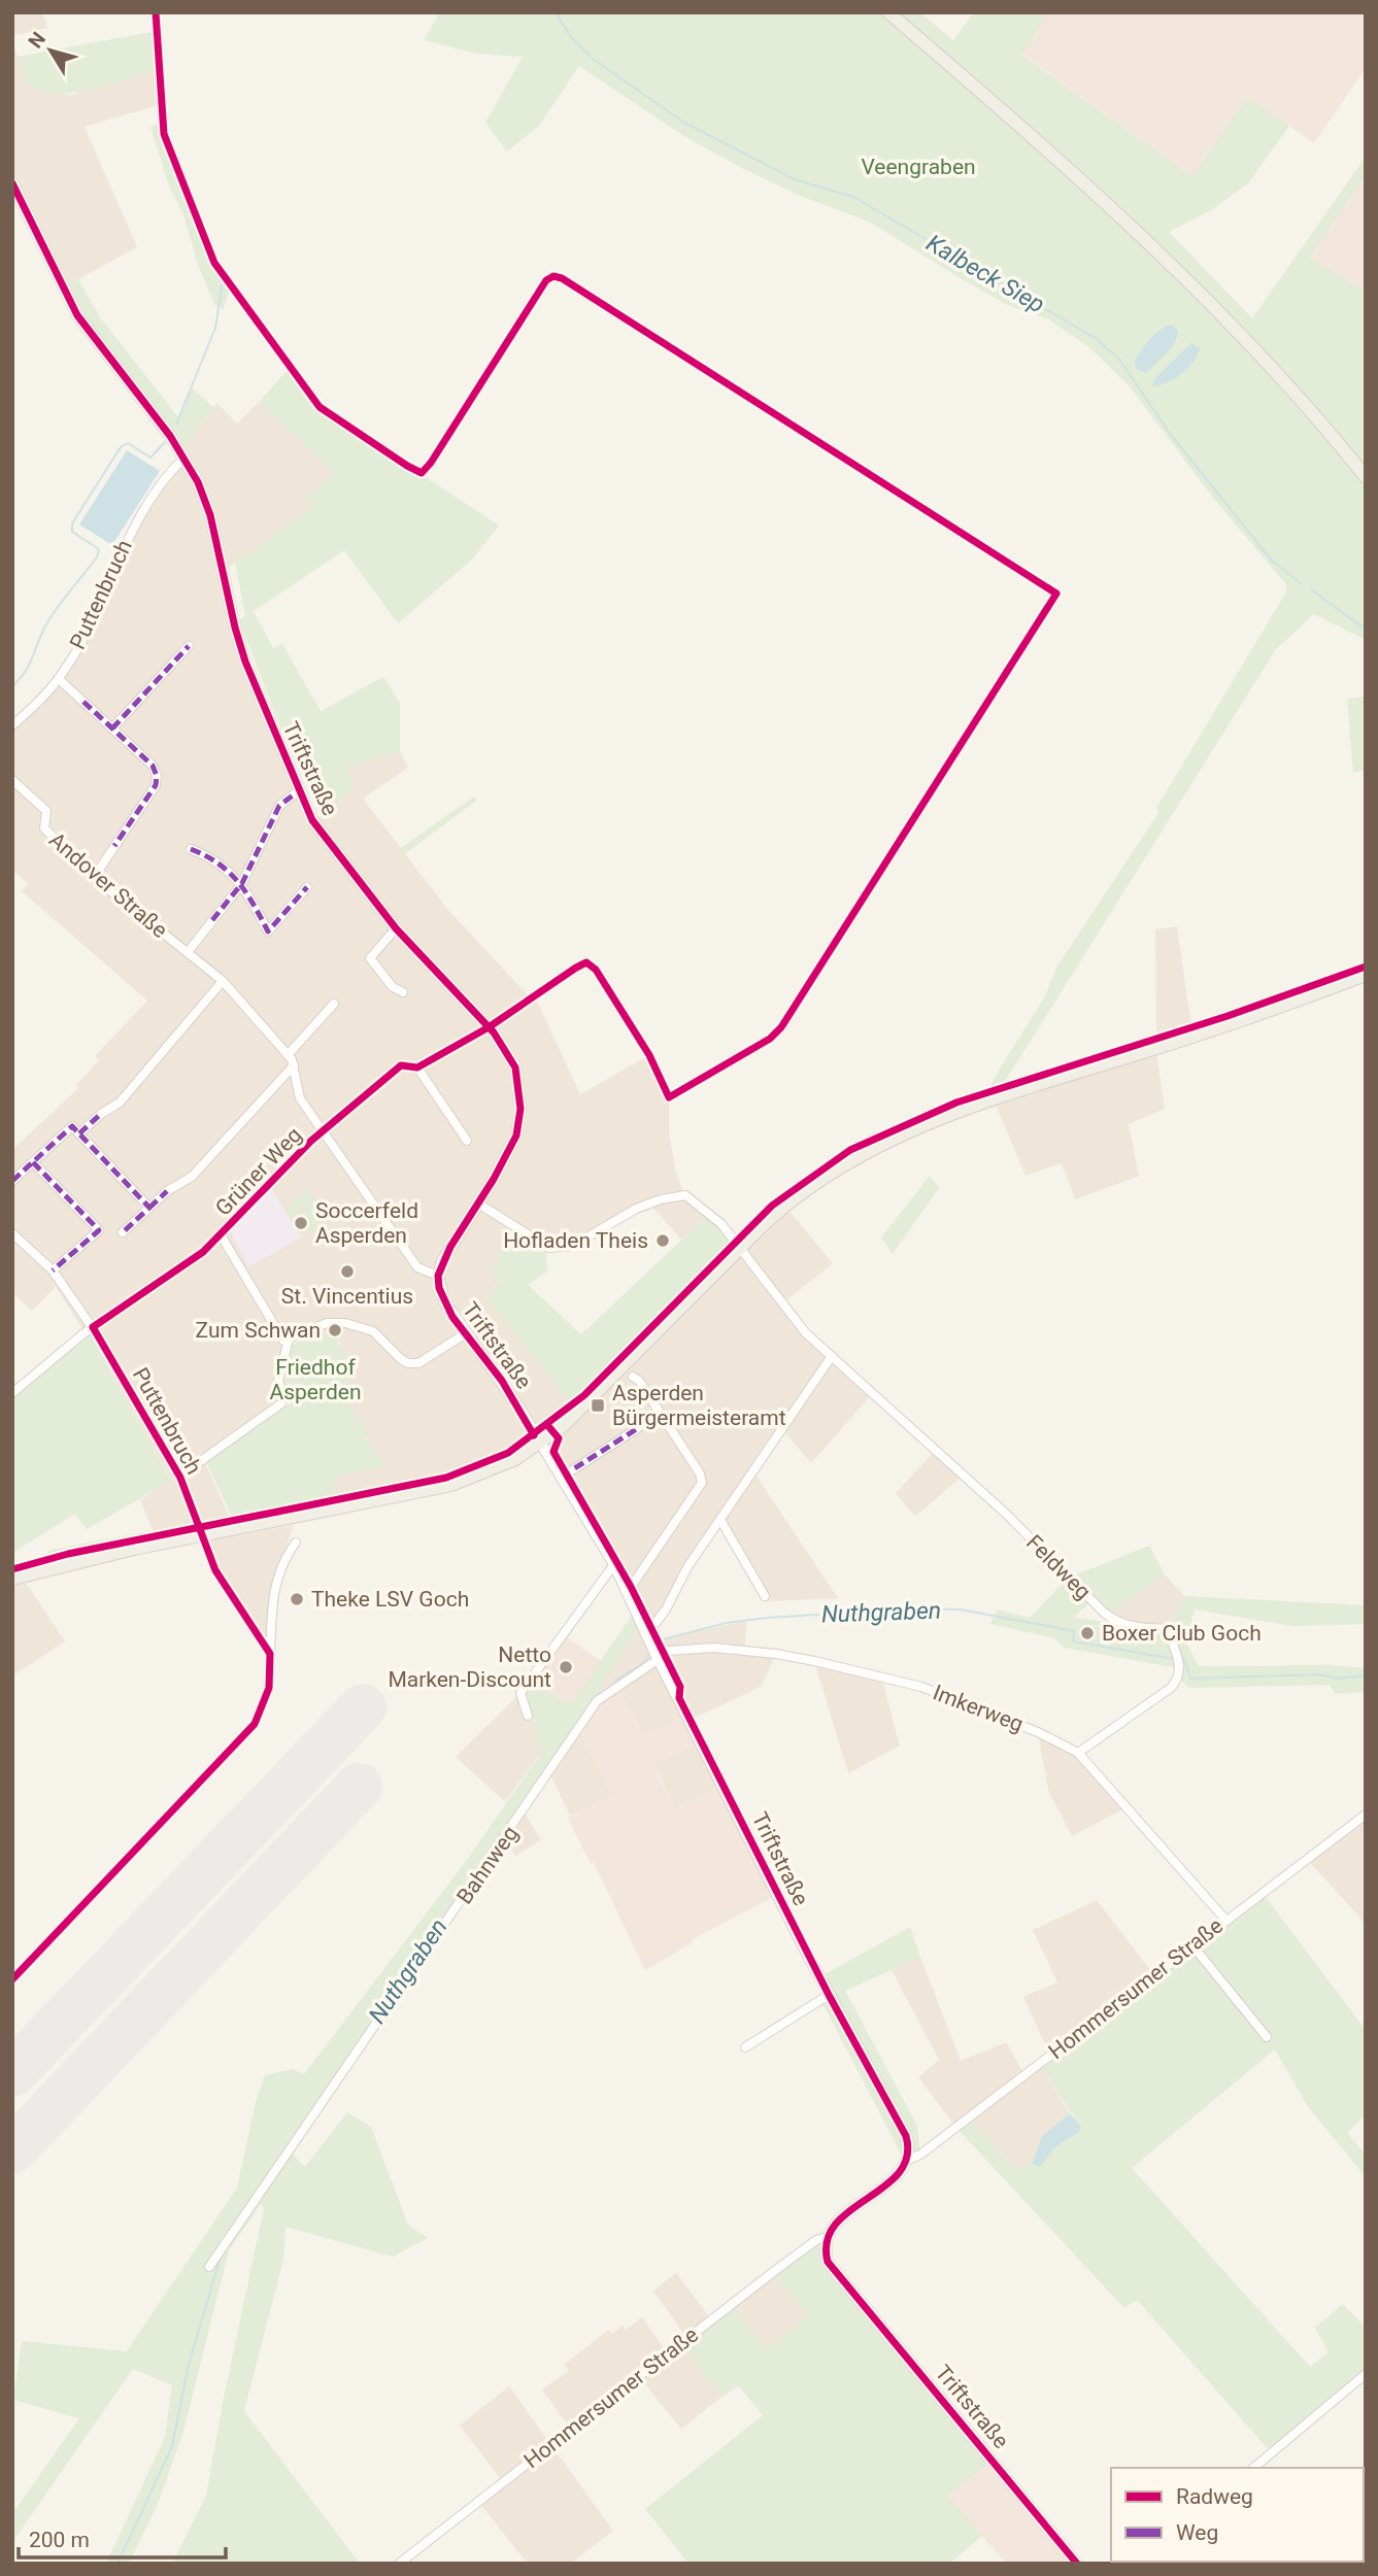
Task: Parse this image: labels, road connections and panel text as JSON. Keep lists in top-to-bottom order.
{
  "streets": {
    "street": [
      "Puttenbruch",
      "Triftstraße",
      "Andover Straße",
      "Grüner Weg",
      "Feldweg",
      "Imkerweg",
      "Bahnweg",
      "Hommersumer Straße"
    ]
  },
  "crossings": [
    ["Puttenbruch", "Triftstraße"],
    ["Puttenbruch", "Grüner Weg"],
    ["Triftstraße", "Andover Straße"],
    ["Triftstraße", "Grüner Weg"],
    ["Triftstraße", "Feldweg"],
    ["Triftstraße", "Imkerweg"],
    ["Triftstraße", "Bahnweg"],
    ["Triftstraße", "Hommersumer Straße"],
    ["Andover Straße", "Grüner Weg"],
    ["Feldweg", "Imkerweg"],
    ["Imkerweg", "Bahnweg"],
    ["Imkerweg", "Hommersumer Straße"]
  ],
  "water": ["Kalbeck Siep", "Nuthgraben"],
  "parks": ["Veengraben", "Friedhof Asperden"],
  "places": {
    "other": [
      "Soccerfeld Asperden",
      "Hofladen Theis",
      "St. Vincentius",
      "Zum Schwan",
      "Theke LSV Goch",
      "Boxer Club Goch",
      "Netto Marken-Discount"
    ],
    "transit": ["Asperden Bürgermeisteramt"]
  },
  "legend": ["Radweg", "Weg"],
  "scale_bar": "200 m",
  "north": "top left"
}
